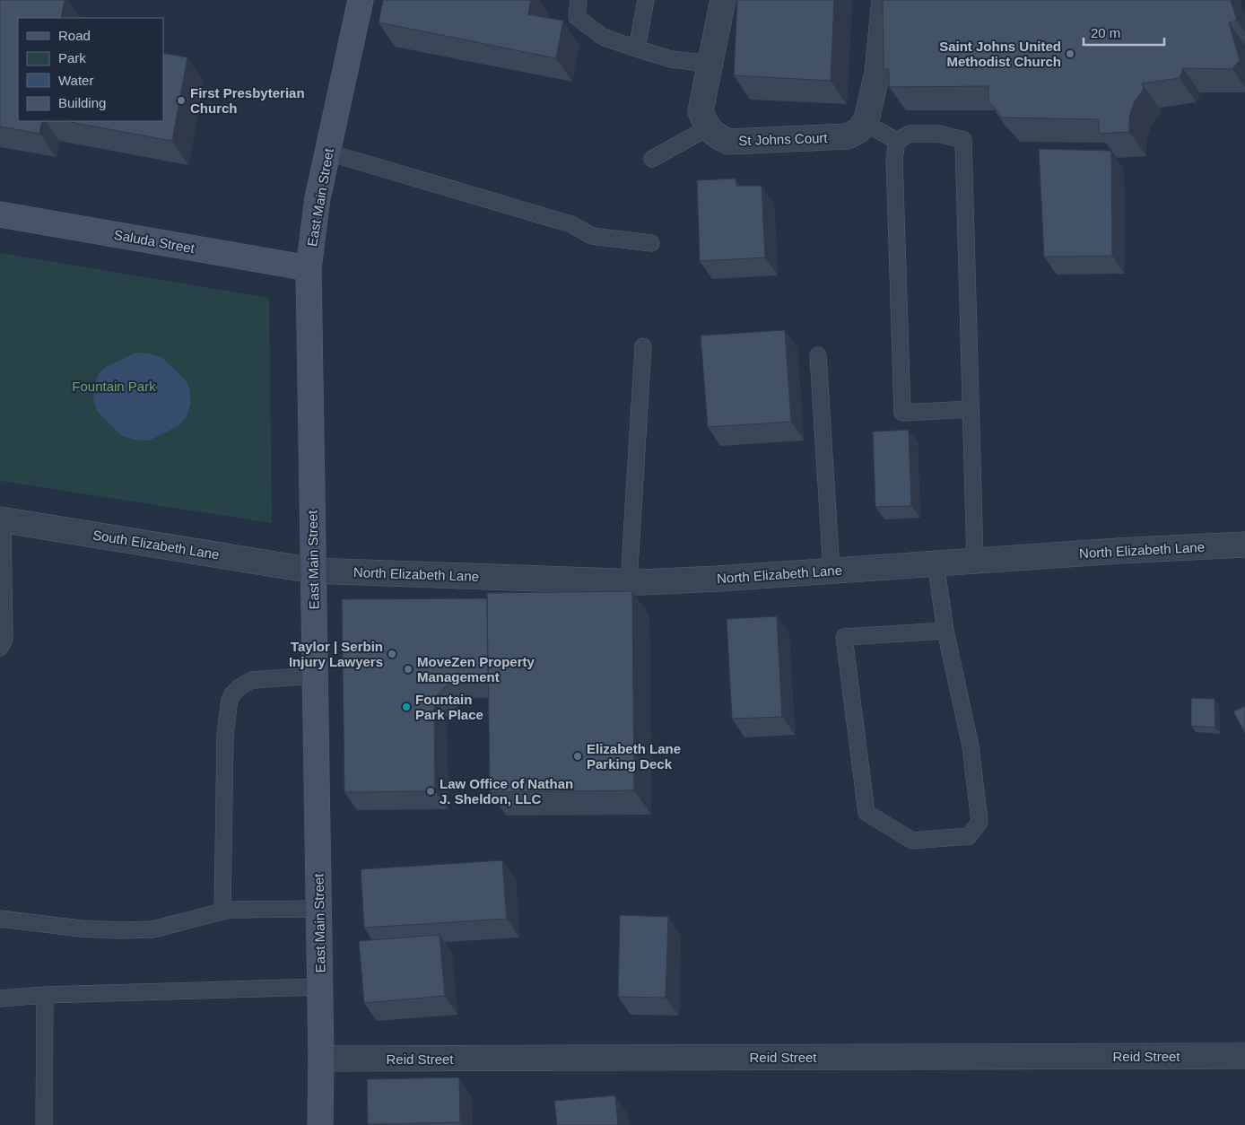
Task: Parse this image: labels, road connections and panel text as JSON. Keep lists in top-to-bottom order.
{
  "streets": {
    "street": [
      "St Johns Court",
      "East Main Street",
      "Saluda Street",
      "South Elizabeth Lane",
      "North Elizabeth Lane",
      "Reid Street"
    ]
  },
  "crossings": [
    ["East Main Street", "Saluda Street"],
    ["East Main Street", "South Elizabeth Lane"],
    ["East Main Street", "North Elizabeth Lane"],
    ["East Main Street", "Reid Street"],
    ["South Elizabeth Lane", "North Elizabeth Lane"]
  ],
  "parks": ["Fountain Park"],
  "places": [
    "Saint Johns United Methodist Church",
    "First Presbyterian Church",
    "Taylor | Serbin Injury Lawyers",
    "MoveZen Property Management",
    "Fountain Park Place",
    "Elizabeth Lane Parking Deck",
    "Law Office of Nathan J. Sheldon, LLC"
  ],
  "legend": [
    "Road",
    "Park",
    "Water",
    "Building"
  ],
  "scale_bar": "20 m"
}
